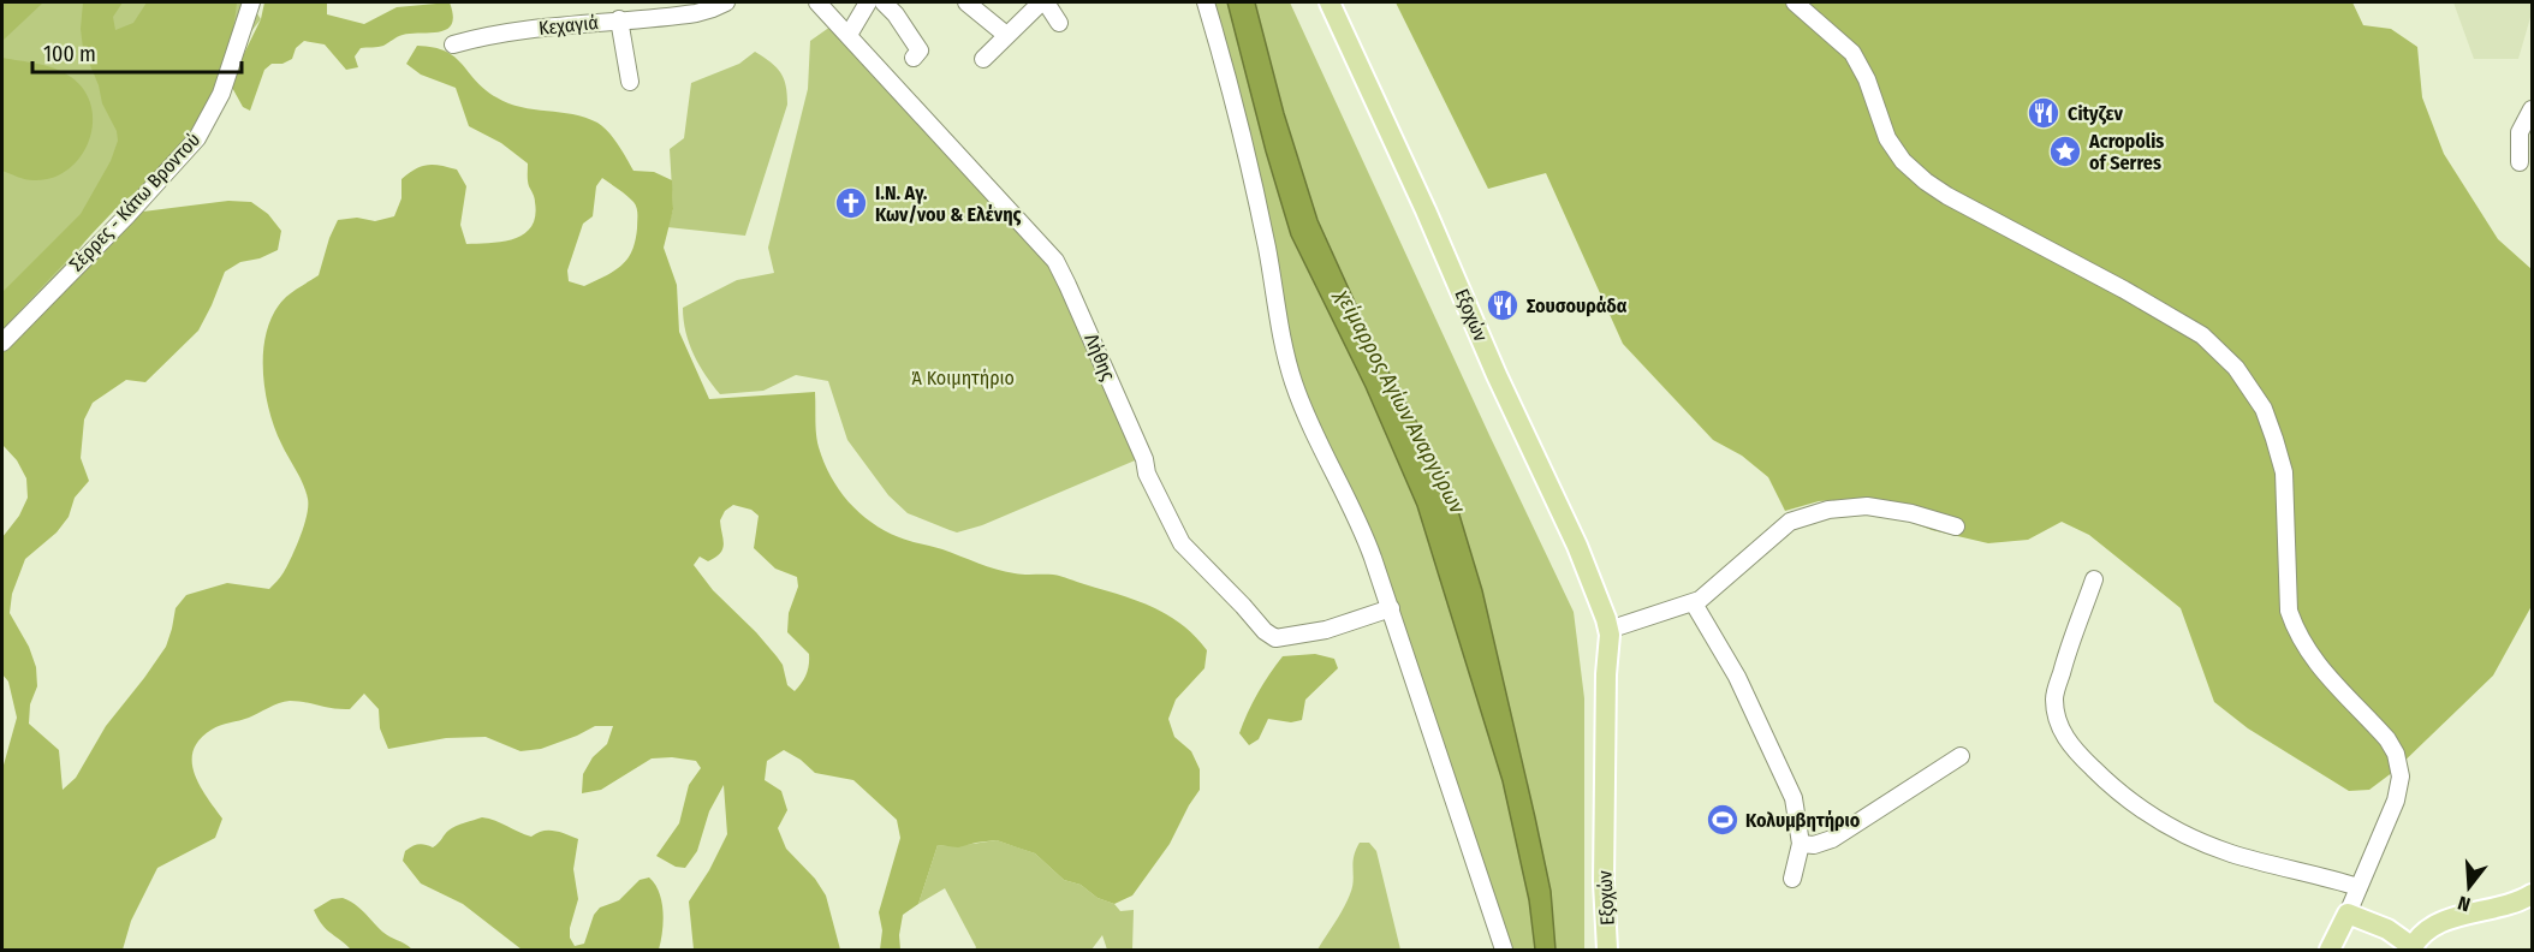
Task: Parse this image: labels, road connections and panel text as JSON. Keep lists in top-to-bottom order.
{
  "streets": {
    "main road": ["Εξοχών"],
    "street": ["Κεχαγιά", "Σέρρες - Κάτω Βροντού", "Λήθης"]
  },
  "water": ["χείμαρρος Αγίων Αναργύρων"],
  "parks": ["Ά Κοιμητήριο"],
  "places": {
    "restaurant": ["Cityζεν", "Σουσουράδα"],
    "place": ["Acropolis of Serres"],
    "church": ["Ι.Ν. Αγ. Κων/νου & Ελένης"],
    "sports": ["Κολυμβητήριο"]
  },
  "scale_bar": "100 m",
  "north": "bottom"
}
